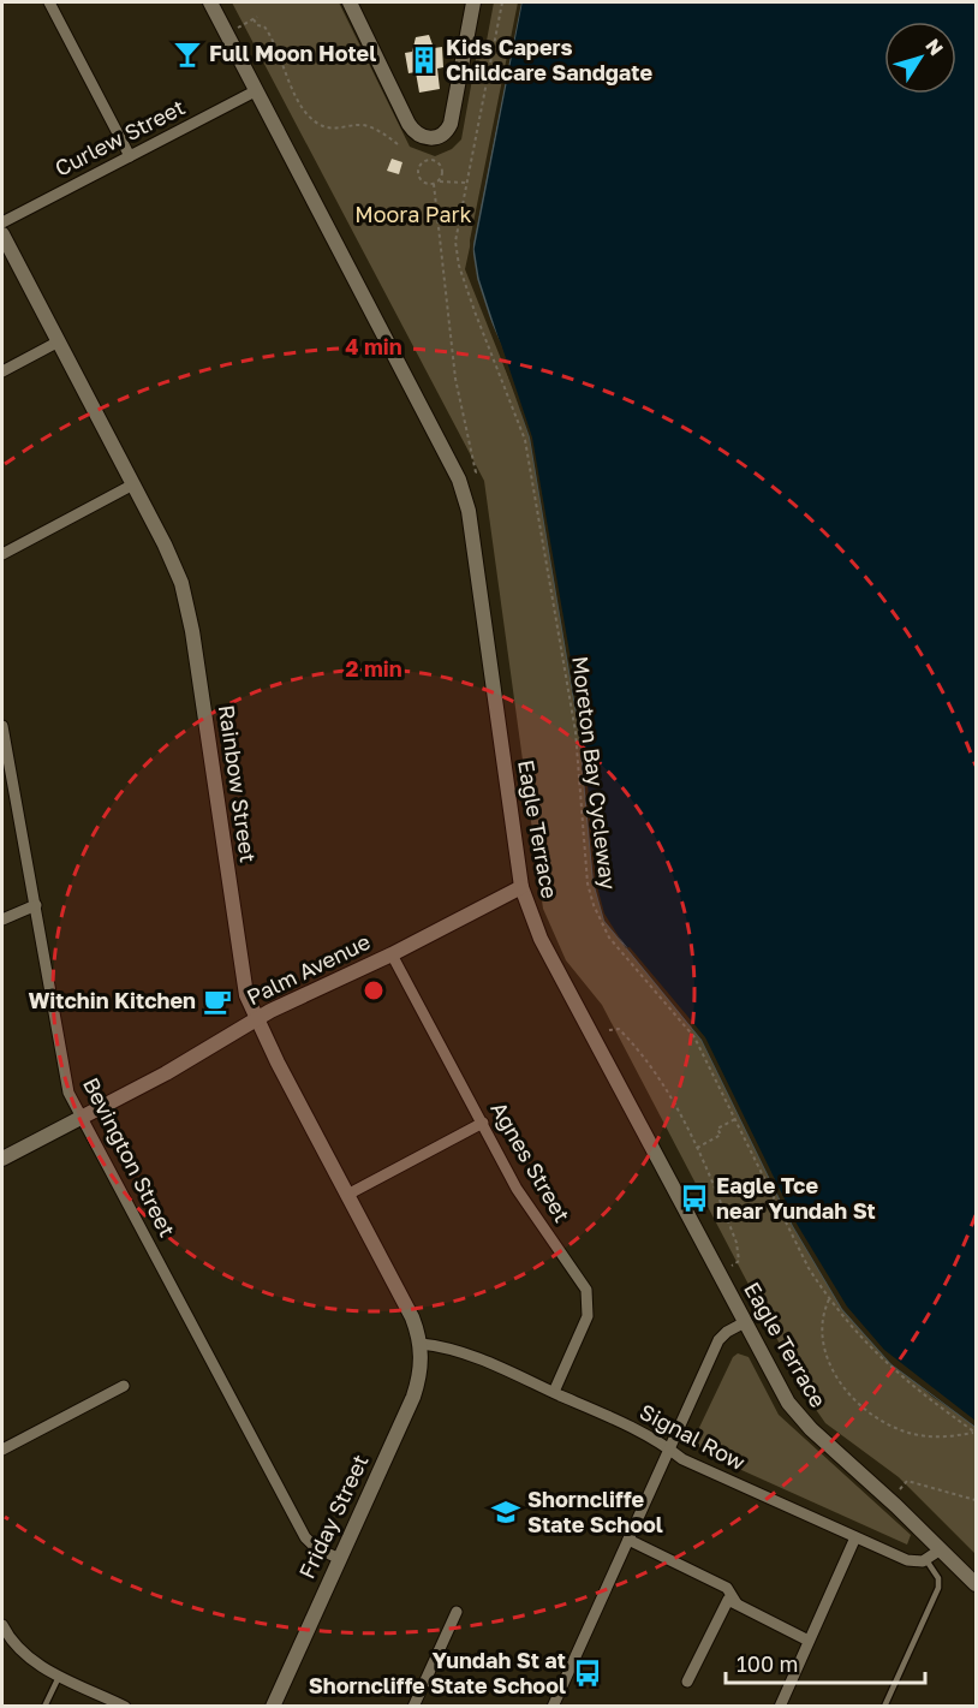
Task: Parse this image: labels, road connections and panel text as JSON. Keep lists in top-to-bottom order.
{
  "streets": {
    "street": [
      "Curlew Street",
      "Rainbow Street",
      "Eagle Terrace",
      "Palm Avenue",
      "Bevington Street",
      "Agnes Street",
      "Signal Row",
      "Friday Street"
    ],
    "path": ["Moreton Bay Cycleway"]
  },
  "crossings": [
    ["Curlew Street", "Eagle Terrace"],
    ["Rainbow Street", "Palm Avenue"],
    ["Rainbow Street", "Signal Row"],
    ["Rainbow Street", "Friday Street"],
    ["Eagle Terrace", "Palm Avenue"],
    ["Palm Avenue", "Bevington Street"],
    ["Palm Avenue", "Agnes Street"],
    ["Bevington Street", "Friday Street"],
    ["Agnes Street", "Signal Row"],
    ["Signal Row", "Friday Street"]
  ],
  "parks": ["Moora Park"],
  "places": {
    "bar": ["Full Moon Hotel"],
    "building": ["Kids Capers Childcare Sandgate"],
    "cafe": ["Witchin Kitchen"],
    "bus stop": ["Eagle Tce near Yundah St", "Yundah St at Shorncliffe State School"],
    "school or university": ["Shorncliffe State School"]
  },
  "scale_bar": "100 m",
  "north": "top right",
  "rings": ["4 min", "2 min"]
}
